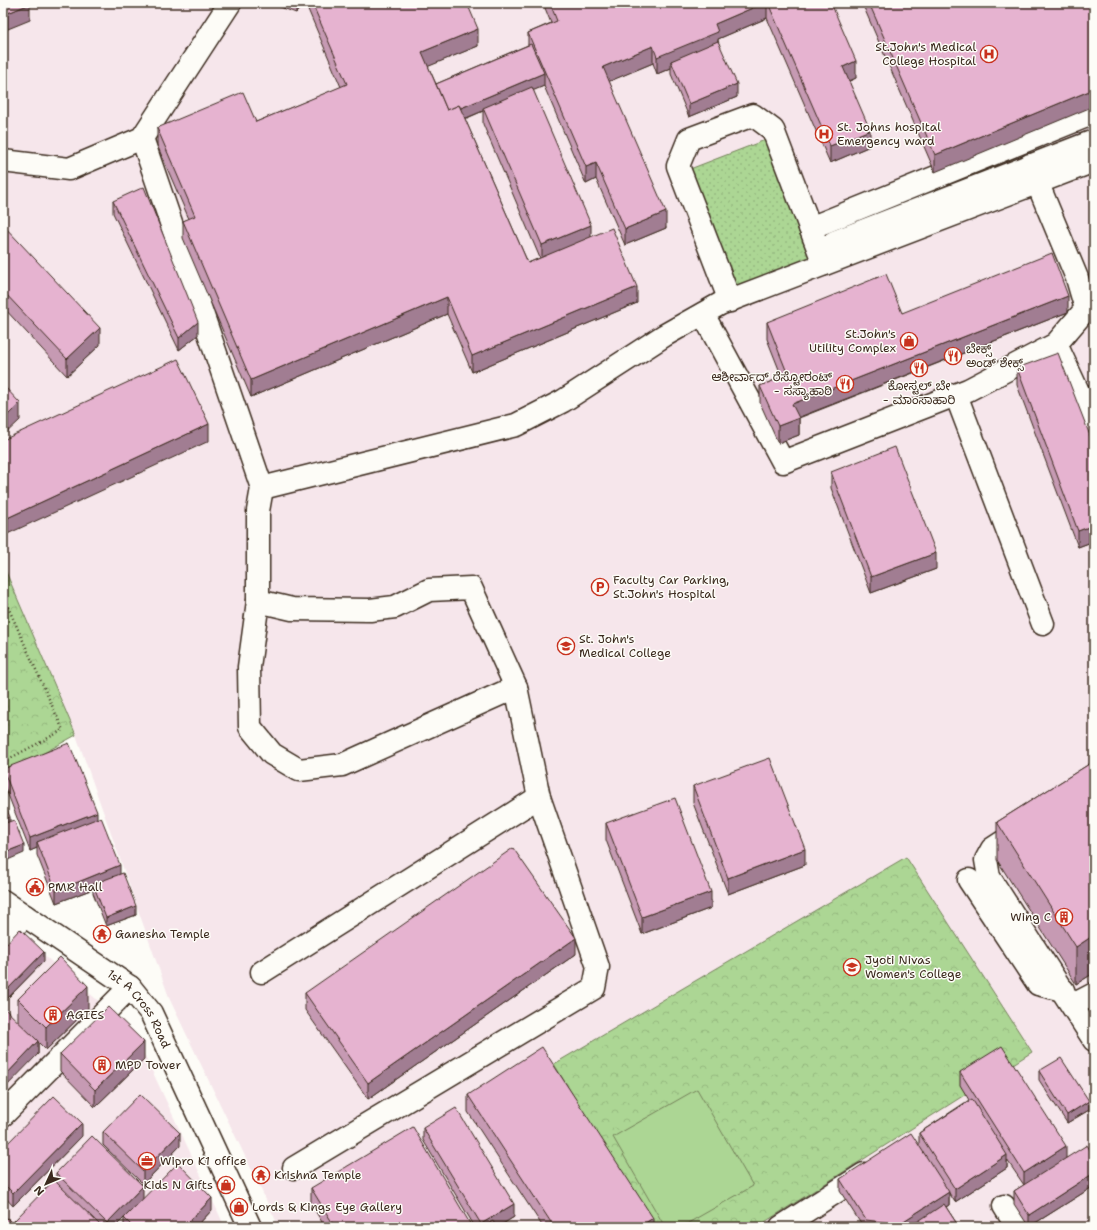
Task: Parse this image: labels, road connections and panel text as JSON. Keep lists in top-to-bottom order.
{
  "streets": {
    "street": ["1st A Cross Road"]
  },
  "places": {
    "hospital": ["St.John's Medical College Hospital", "St. Johns hospital Emergency ward"],
    "shop": ["St.John's Utility Complex", "Kids N Gifts", "Lords & Kings Eye Gallery"],
    "restaurant": ["ಬೇಕ್ಸ್ ಅಂಡ್ ಶೇಕ್ಸ್", "ಕೋಸ್ಟಲ್ ಬೇ - ಮಾಂಸಾಹಾರಿ", "ಆಶೀರ್ವಾದ್ ರೆಸ್ಟೋರಂಟ್ - ಸಸ್ಯಾಹಾರಿ"],
    "parking": ["Faculty Car Parking, St.John's Hospital"],
    "school or university": ["St. John's Medical College", "Jyoti Nivas Women's College"],
    "public building": ["PMR Hall"],
    "building": ["Wing C", "AGIES", "MPD Tower"],
    "temple": ["Ganesha Temple", "Krishna Temple"],
    "office": ["Wipro K1 office"]
  },
  "north": "bottom left"
}
